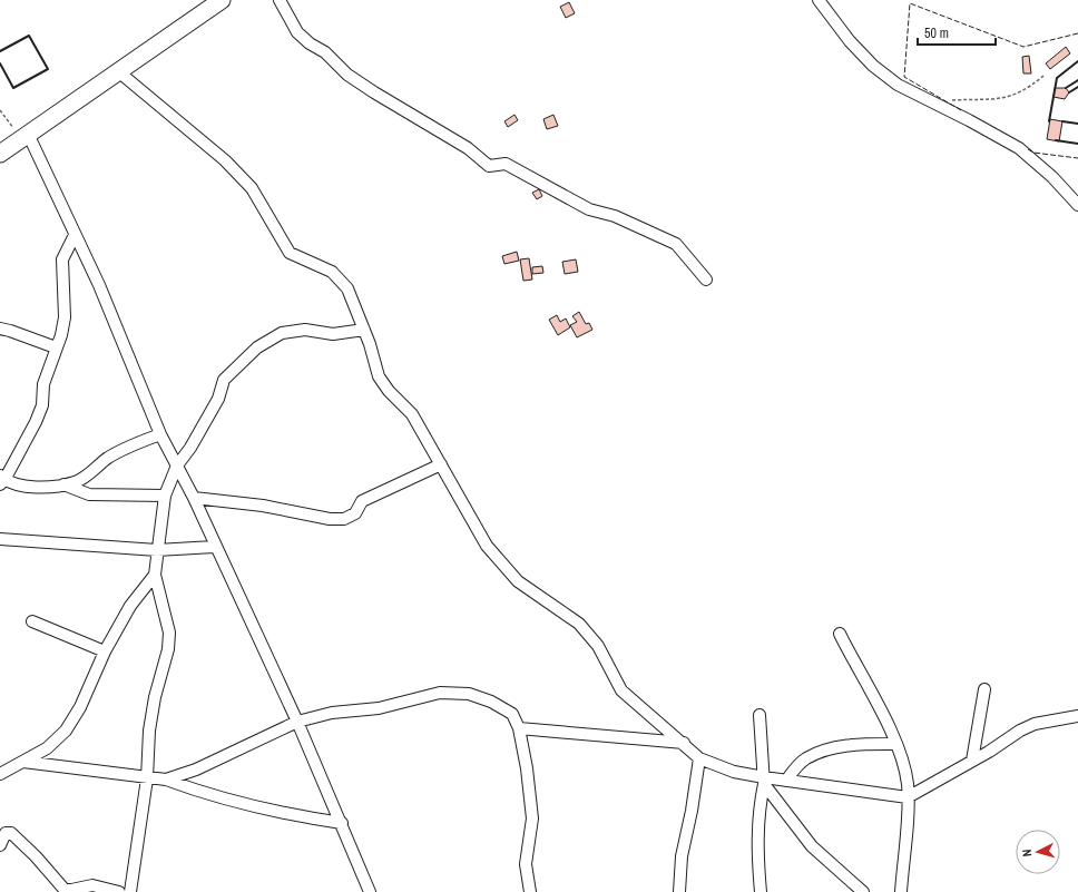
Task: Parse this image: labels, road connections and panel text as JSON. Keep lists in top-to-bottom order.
{
  "scale_bar": "50 m",
  "north": "left"
}
